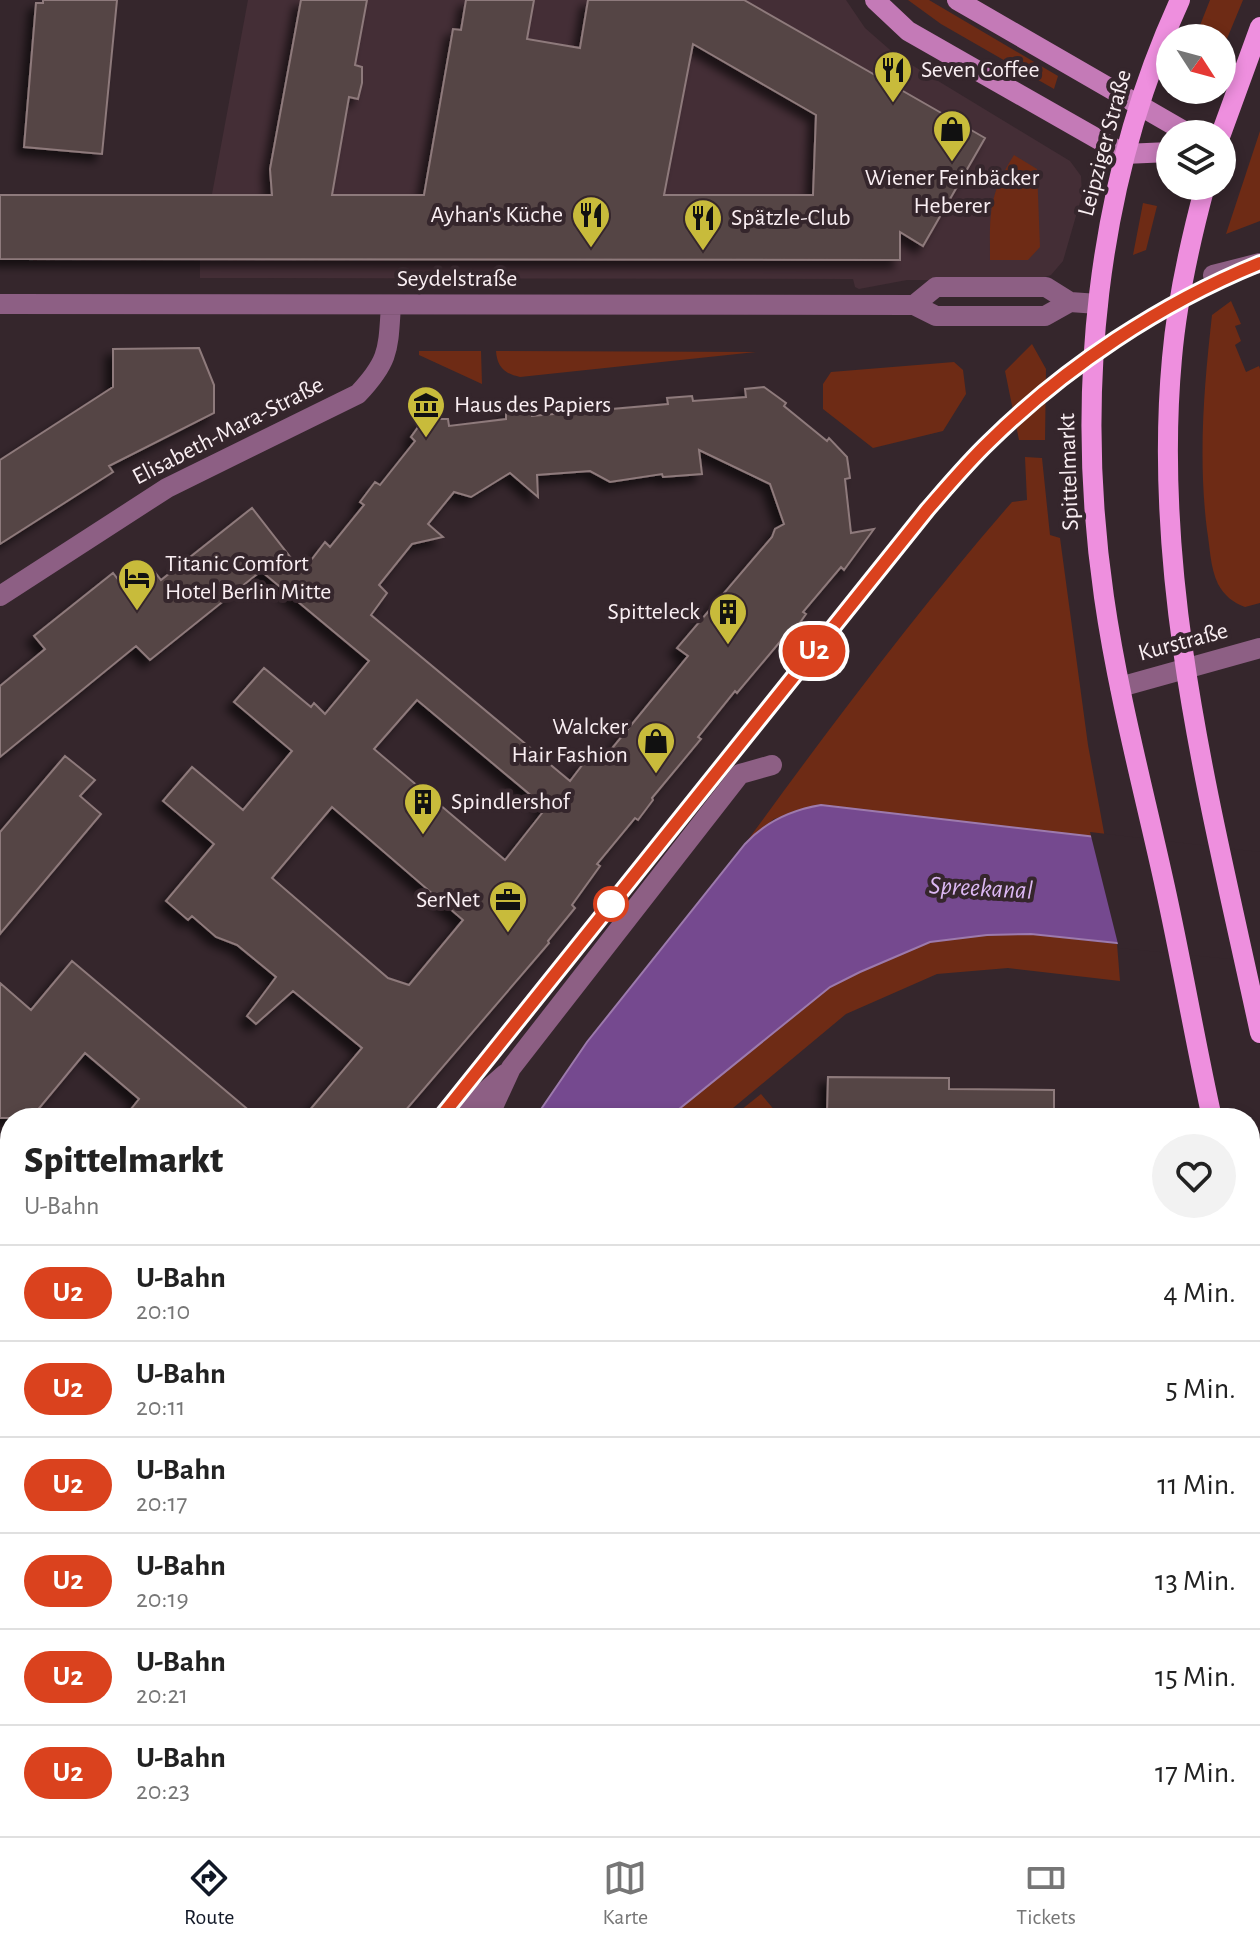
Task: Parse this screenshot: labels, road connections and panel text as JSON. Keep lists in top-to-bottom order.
{
  "streets": {
    "main road": ["Leipziger Straße", "Spittelmarkt"],
    "street": ["Seydelstraße", "Elisabeth-Mara-Straße", "Kurstraße"]
  },
  "crossings": [
    ["Leipziger Straße", "Seydelstraße"],
    ["Leipziger Straße", "Spittelmarkt"],
    ["Seydelstraße", "Elisabeth-Mara-Straße"],
    ["Seydelstraße", "Spittelmarkt"],
    ["Spittelmarkt", "Kurstraße"]
  ],
  "water": ["Spreekanal"],
  "places": {
    "restaurant": ["Seven Coffee", "Ayhan's Küche", "Spätzle-Club"],
    "shop": ["Wiener Feinbäcker Heberer", "Walcker Hair Fashion"],
    "museum": ["Haus des Papiers"],
    "hotel": ["Titanic Comfort Hotel Berlin Mitte"],
    "building": ["Spitteleck", "Spindlershof"],
    "office": ["SerNet"]
  },
  "lines": ["metro line U2"],
  "north": "bottom right",
  "page": {
    "on_map": "U2",
    "heading": ["Spittelmarkt", "U-Bahn"],
    "list": [
      {
        "mark": "U2",
        "name": "U-Bahn",
        "note": "20:10",
        "value": "4 Min."
      },
      {
        "mark": "U2",
        "name": "U-Bahn",
        "note": "20:11",
        "value": "5 Min."
      },
      {
        "mark": "U2",
        "name": "U-Bahn",
        "note": "20:17",
        "value": "11 Min."
      },
      {
        "mark": "U2",
        "name": "U-Bahn",
        "note": "20:19",
        "value": "13 Min."
      },
      {
        "mark": "U2",
        "name": "U-Bahn",
        "note": "20:21",
        "value": "15 Min."
      },
      {
        "mark": "U2",
        "name": "U-Bahn",
        "note": "20:23",
        "value": "17 Min."
      }
    ],
    "tabs": ["Route", "Karte", "Tickets"]
  }
}
